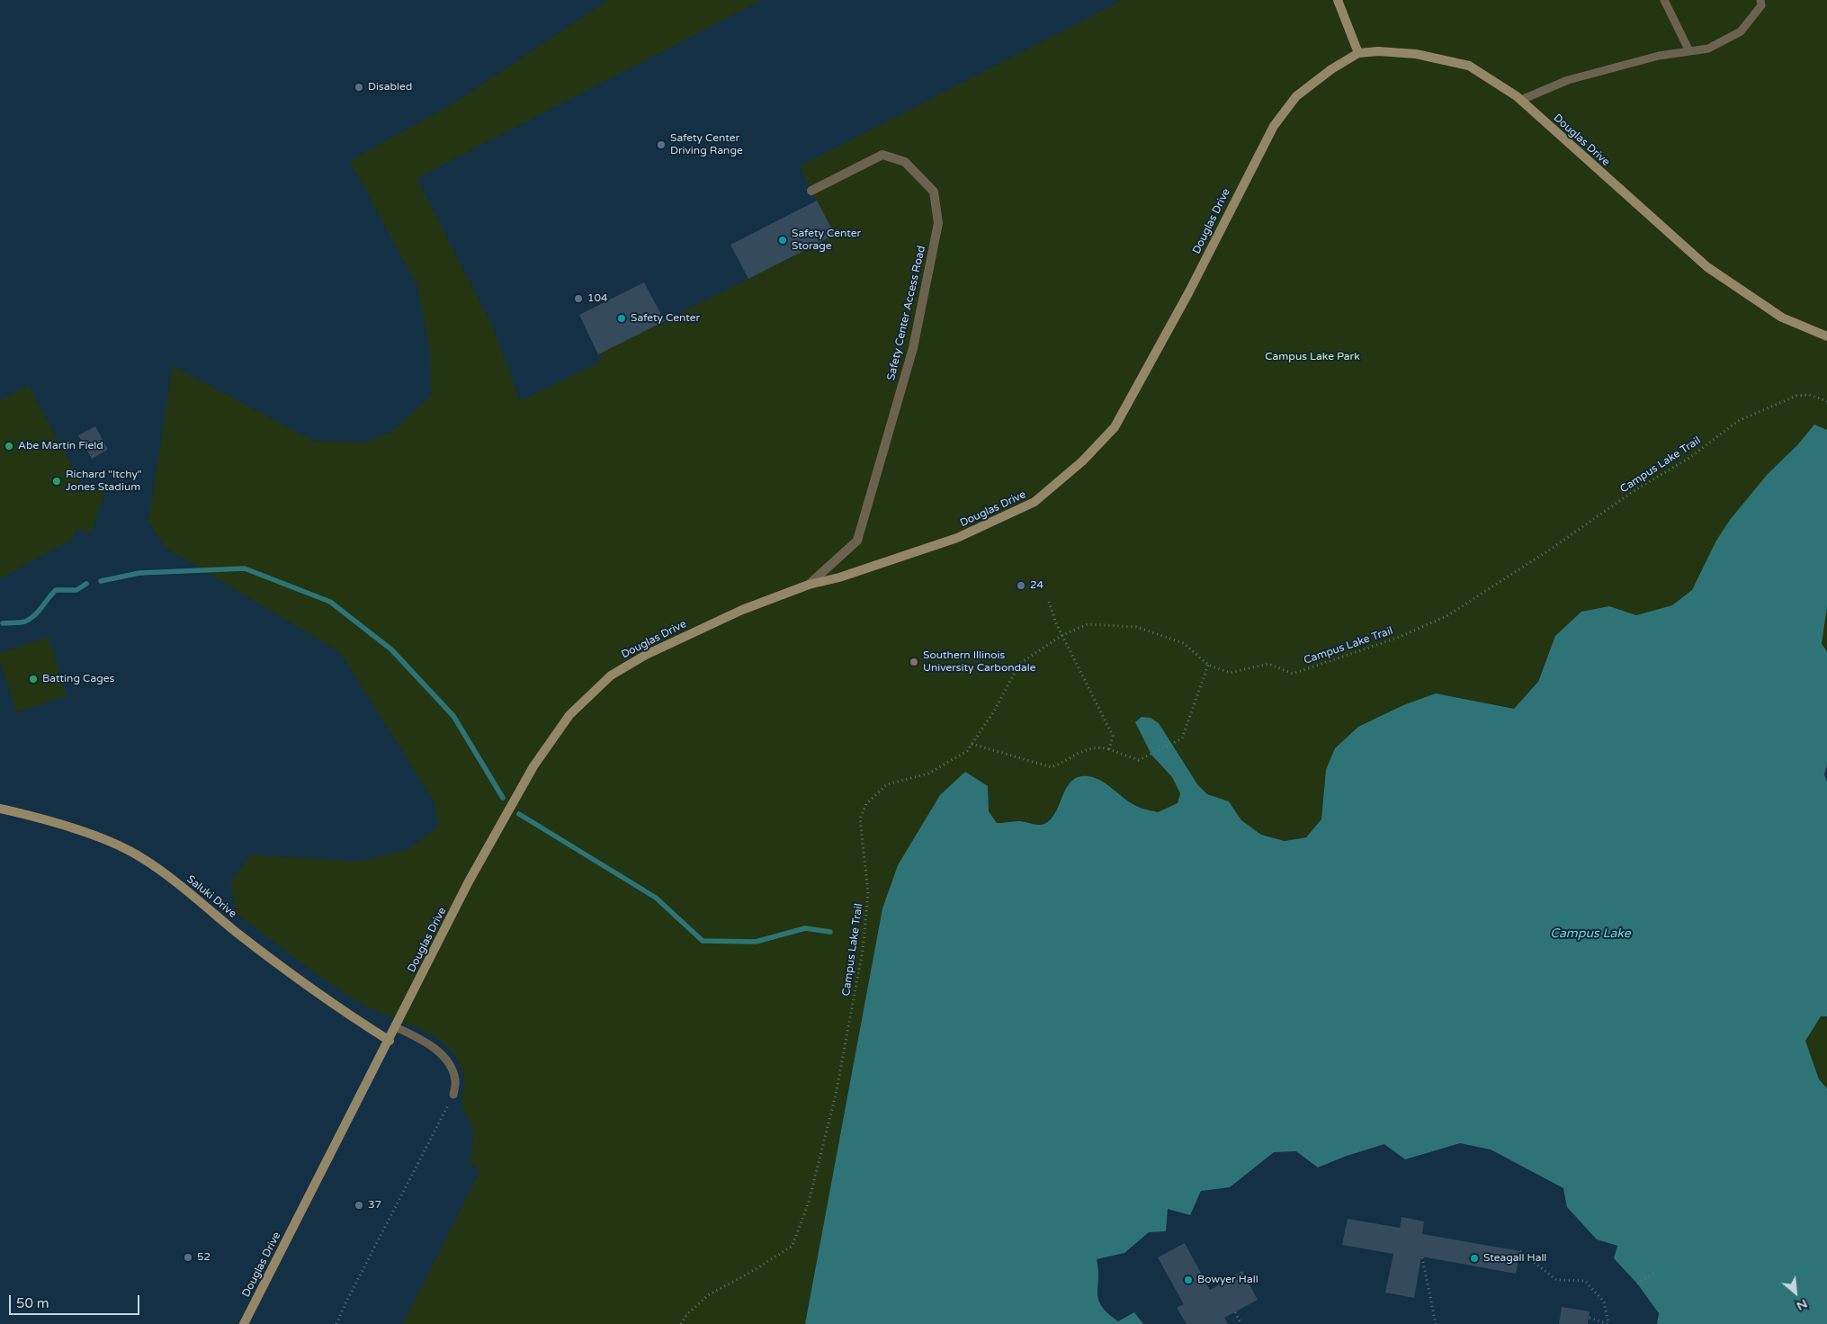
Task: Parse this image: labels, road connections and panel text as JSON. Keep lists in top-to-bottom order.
{
  "streets": {
    "street": ["Douglas Drive", "Safety Center Access Road", "Saluki Drive"],
    "path": ["Campus Lake Trail"]
  },
  "crossings": [
    ["Douglas Drive", "Safety Center Access Road"],
    ["Douglas Drive", "Saluki Drive"]
  ],
  "water": ["Campus Lake"],
  "parks": ["Campus Lake Park"],
  "places": [
    "Disabled",
    "Safety Center Driving Range",
    "Safety Center Storage",
    "104",
    "Safety Center",
    "Abe Martin Field",
    "Richard \"Itchy\" Jones Stadium",
    "24",
    "Southern Illinois University Carbondale",
    "Batting Cages",
    "37",
    "52",
    "Steagall Hall",
    "Bowyer Hall"
  ],
  "scale_bar": "50 m",
  "north": "bottom right"
}
